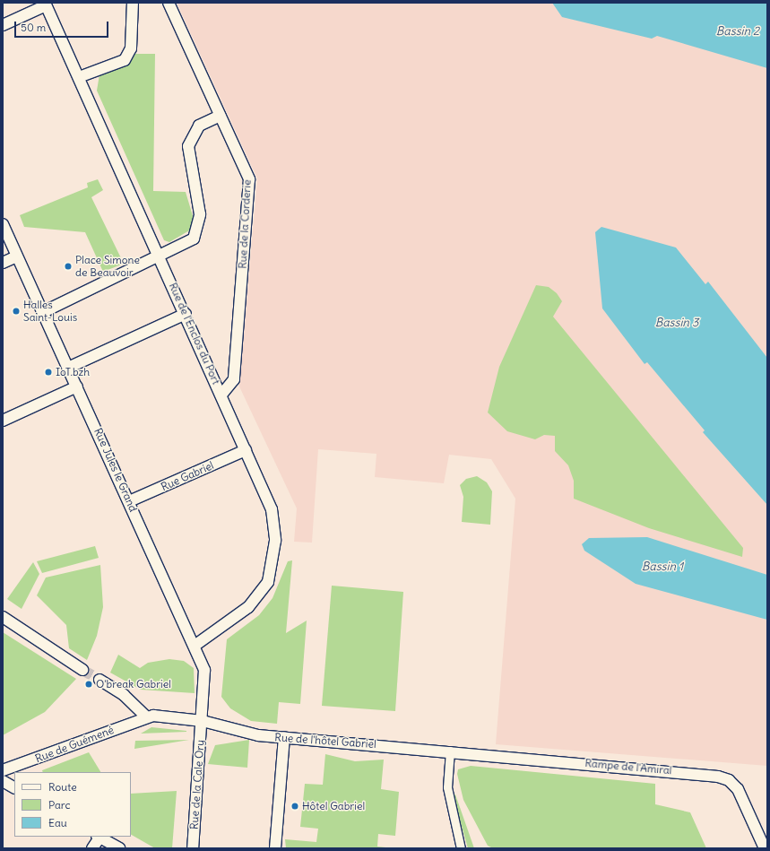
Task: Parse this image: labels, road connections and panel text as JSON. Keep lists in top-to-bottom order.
{
  "streets": {
    "street": [
      "Rue de la Corderie",
      "Rue de l'Enclos du Port",
      "Rue Jules le Grand",
      "Rue Gabriel",
      "Rue de l'hôtel Gabriel",
      "Rue de Guémené",
      "Rampe de l'Amiral",
      "Rue de la Cale Ory"
    ]
  },
  "crossings": [
    ["Rue de la Corderie", "Rue de l'Enclos du Port"],
    ["Rue de l'Enclos du Port", "Rue Jules le Grand"],
    ["Rue de l'Enclos du Port", "Rue Gabriel"],
    ["Rue Jules le Grand", "Rue Gabriel"],
    ["Rue Jules le Grand", "Rue de l'hôtel Gabriel"],
    ["Rue Jules le Grand", "Rue de la Cale Ory"],
    ["Rue de l'hôtel Gabriel", "Rue de Guémené"],
    ["Rue de l'hôtel Gabriel", "Rampe de l'Amiral"],
    ["Rue de l'hôtel Gabriel", "Rue de la Cale Ory"]
  ],
  "water": ["Bassin 2", "Bassin 3", "Bassin 1"],
  "places": [
    "Place Simone de Beauvoir",
    "Halles Saint-Louis",
    "IoT.bzh",
    "O'break Gabriel",
    "Hôtel Gabriel"
  ],
  "legend": ["Route", "Parc", "Eau"],
  "scale_bar": "50 m"
}
